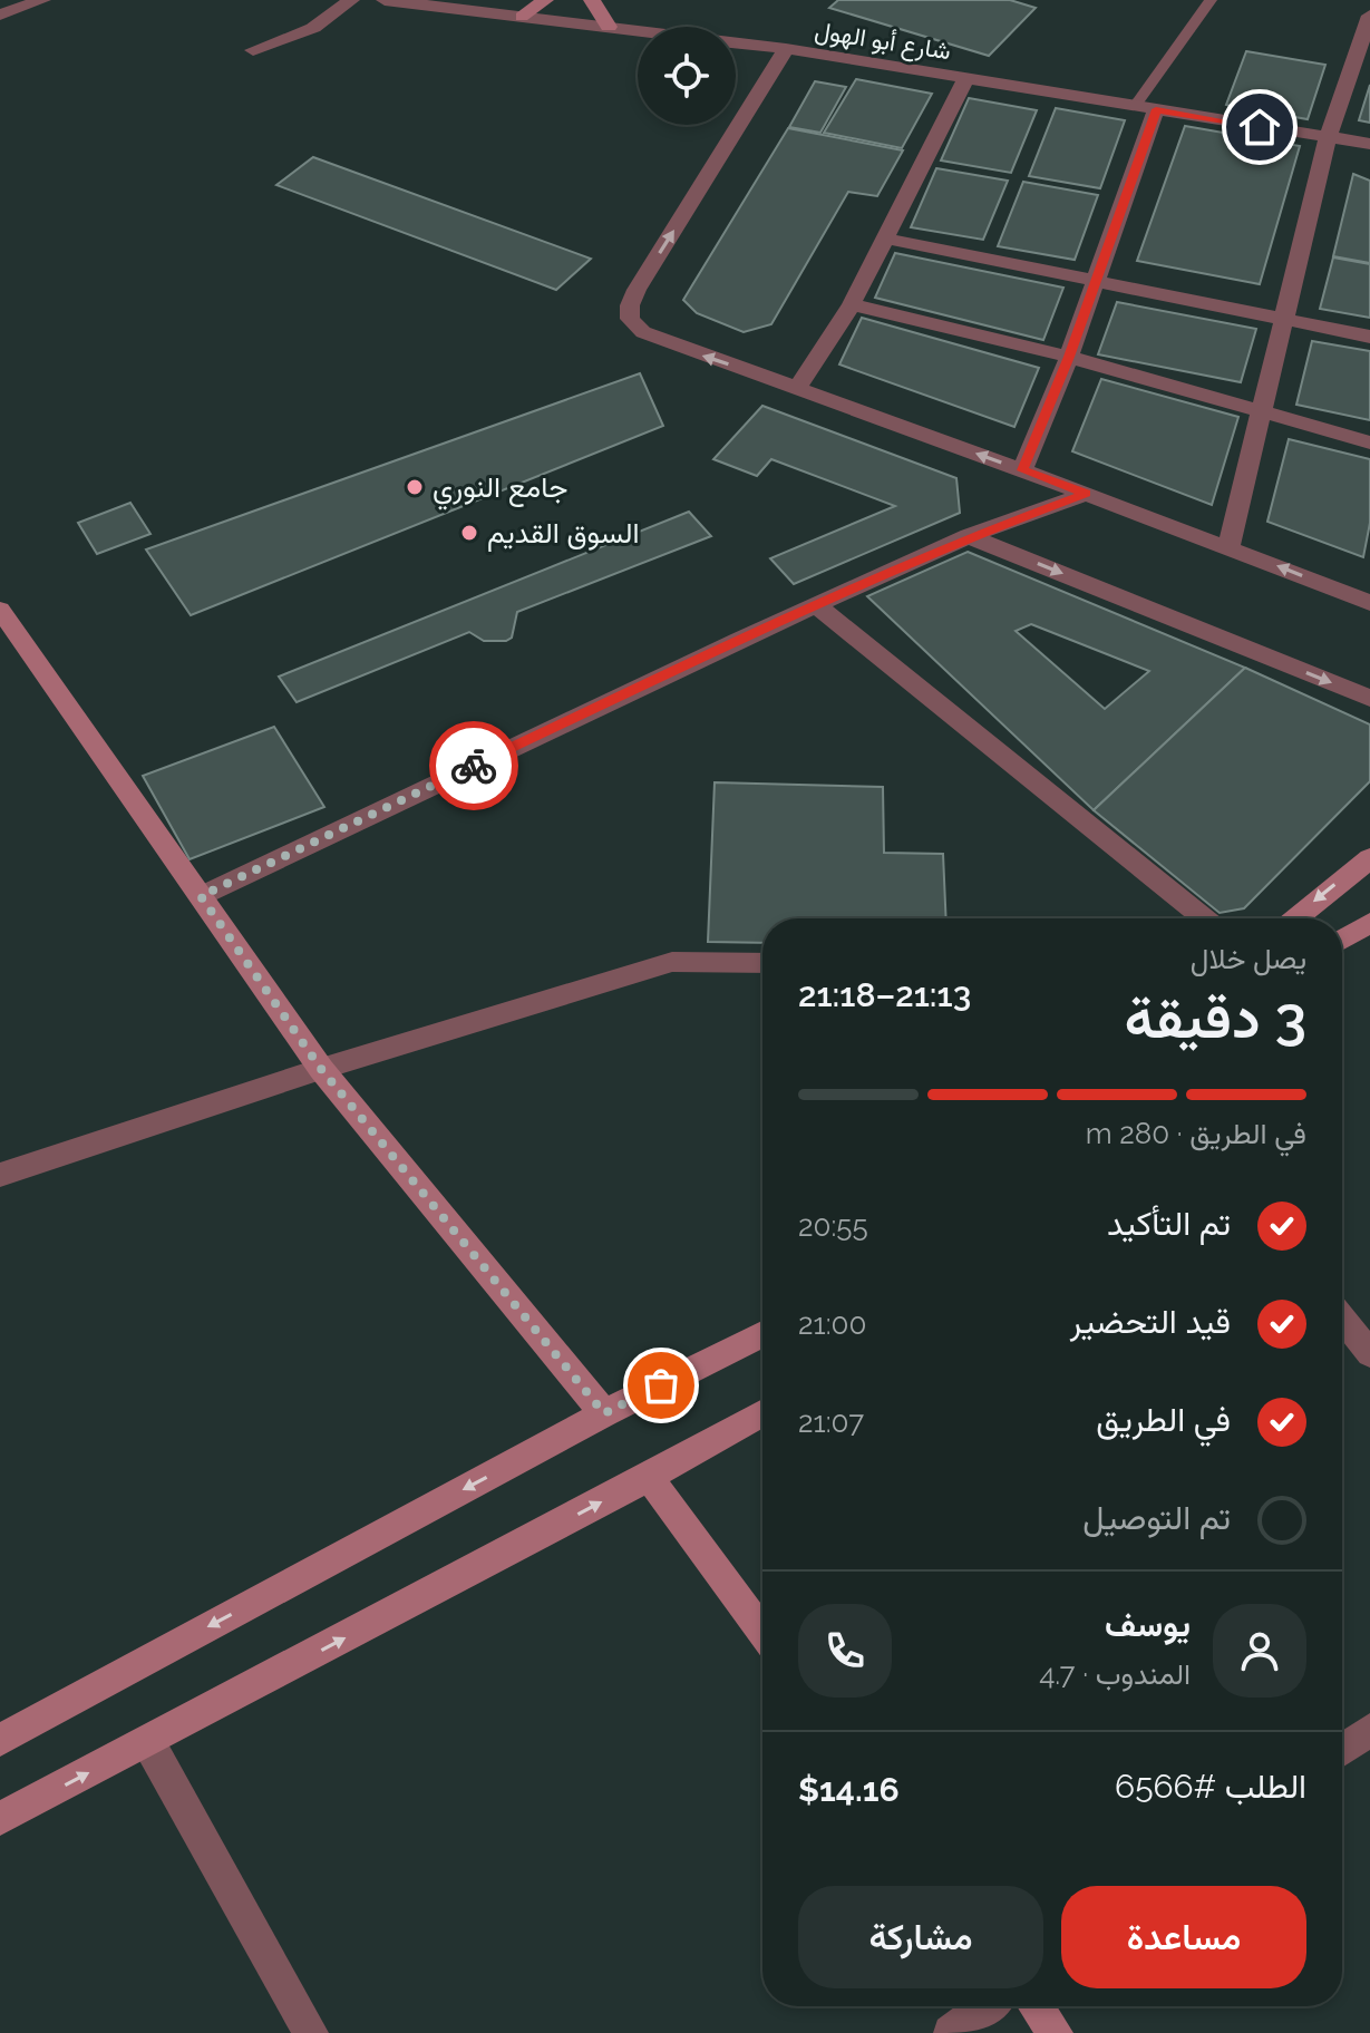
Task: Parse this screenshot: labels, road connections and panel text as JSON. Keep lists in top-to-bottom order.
{
  "streets": {
    "street": ["شارع أبو الهول"]
  },
  "places": ["جامع النوري", "السوق القديم"],
  "page": {
    "heading": ["3 دقيقة", "يصل خلال", "21:13–21:18"],
    "panel": [
      "يوسف",
      "المندوب · 4.7",
      "الطلب #6566",
      "$14.16"
    ],
    "bar": "في الطريق · 280 m",
    "list": [
      ["تم التأكيد", "20:55"],
      ["قيد التحضير", "21:00"],
      ["في الطريق", "21:07"],
      "تم التوصيل"
    ],
    "buttons": ["مساعدة", "مشاركة"]
  }
}
